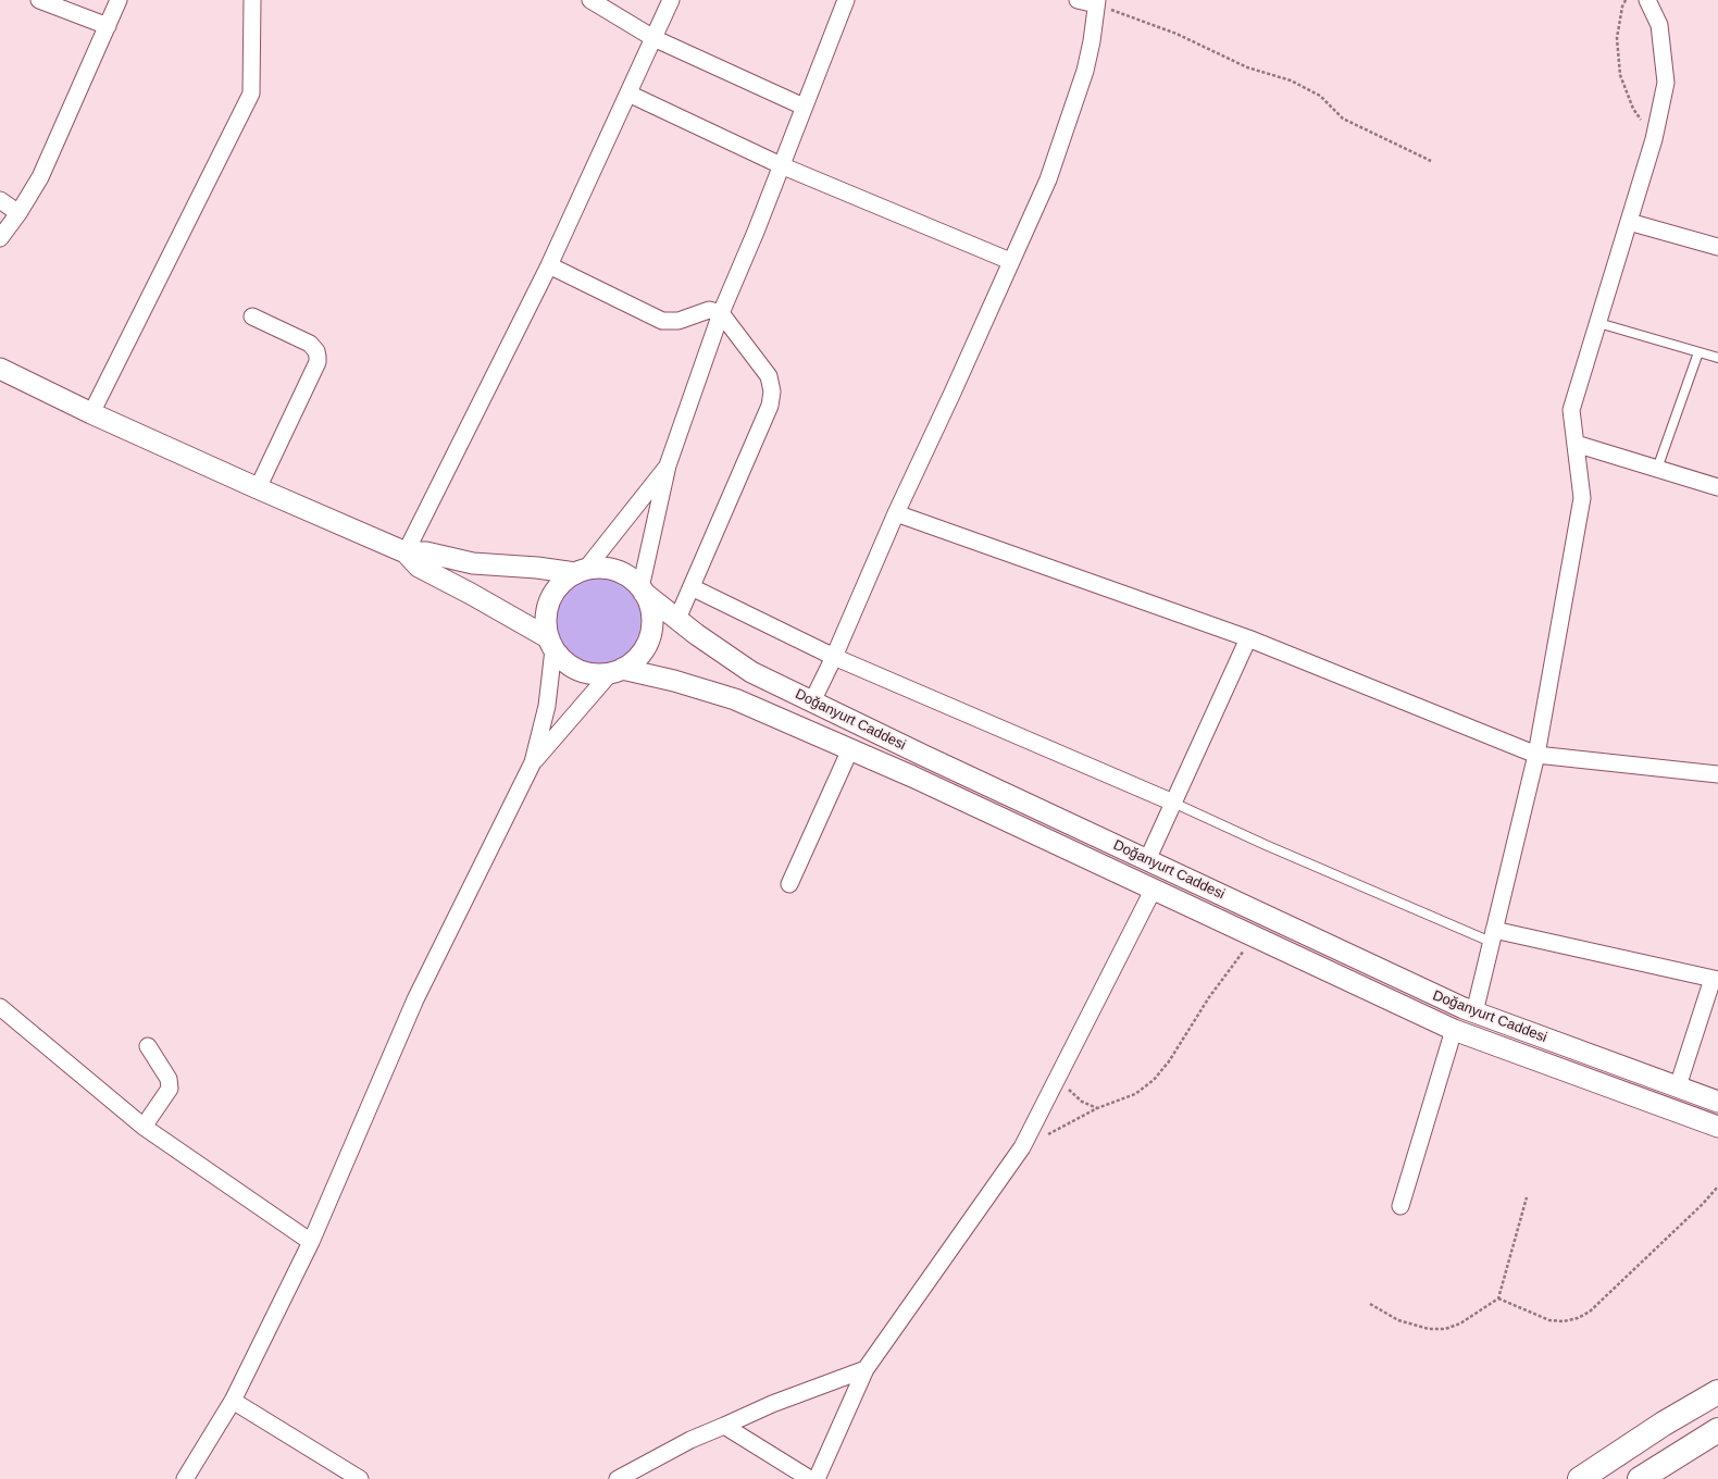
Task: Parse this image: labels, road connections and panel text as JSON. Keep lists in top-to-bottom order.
{
  "streets": {
    "street": ["Doğanyurt Caddesi"]
  }
}
